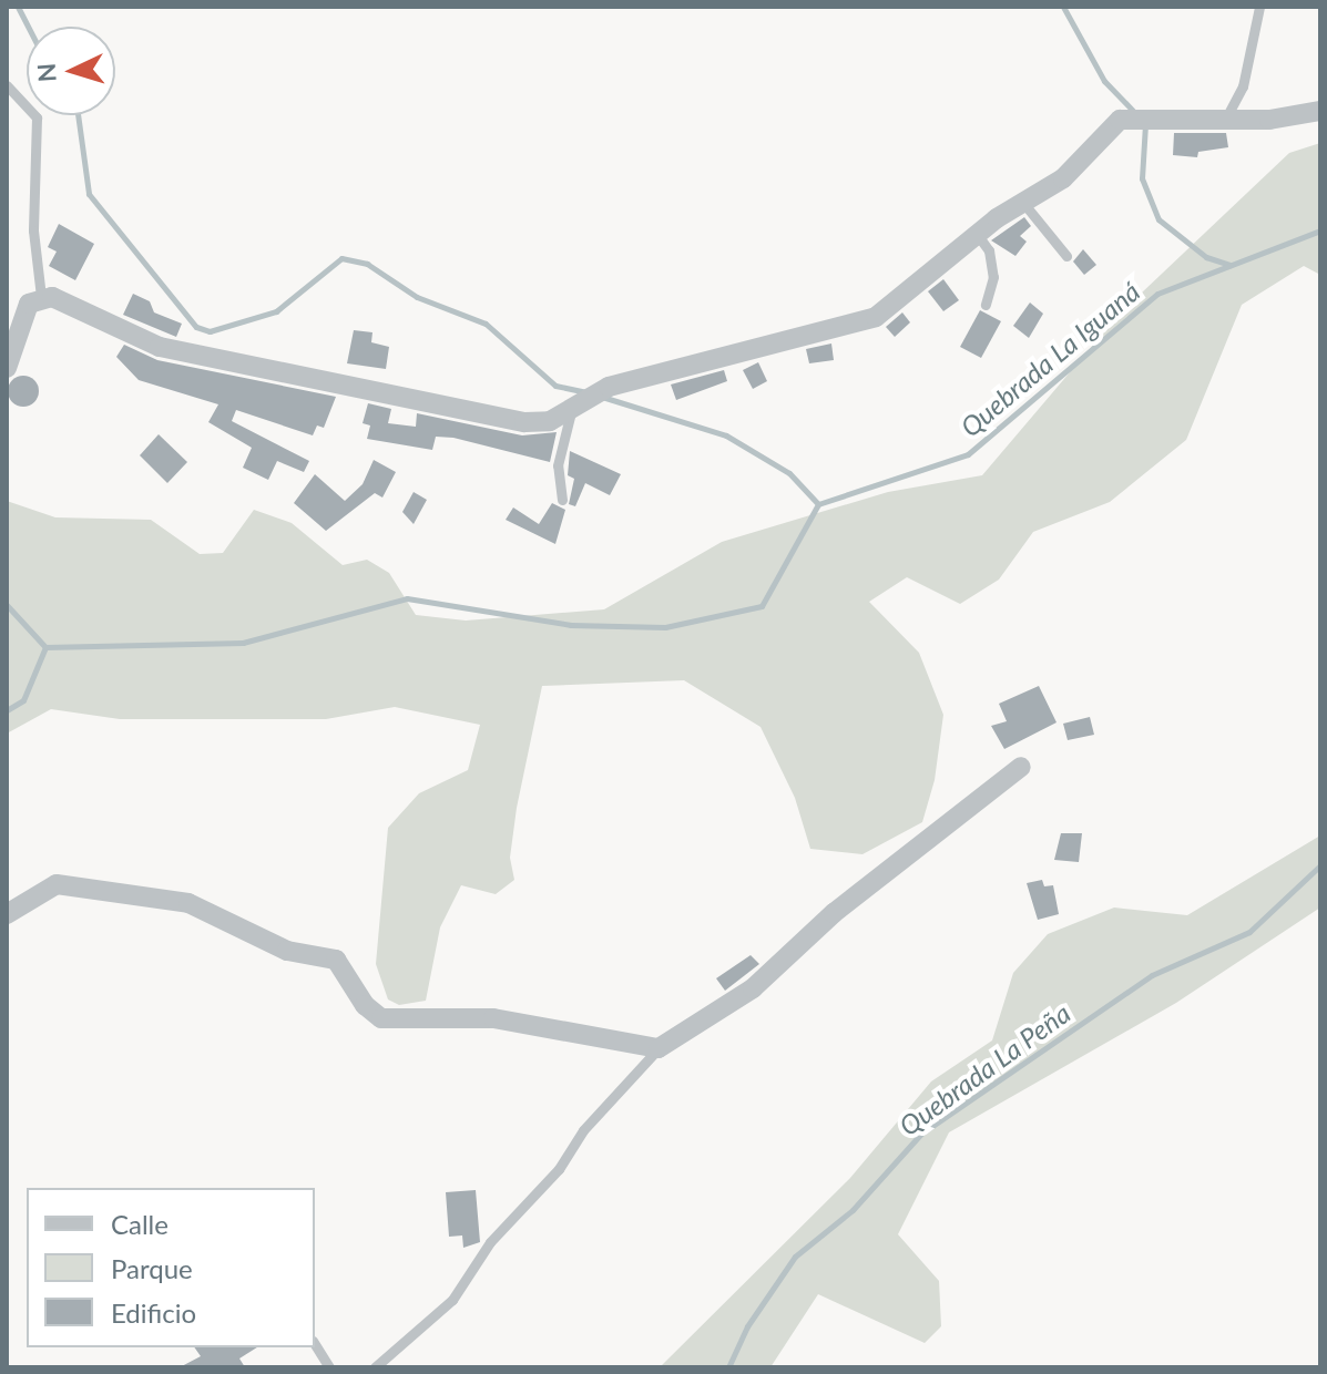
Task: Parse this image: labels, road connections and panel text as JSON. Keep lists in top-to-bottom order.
{
  "water": ["Quebrada La Iguaná", "Quebrada La Peña"],
  "legend": ["Calle", "Parque", "Edificio"],
  "north": "left"
}
